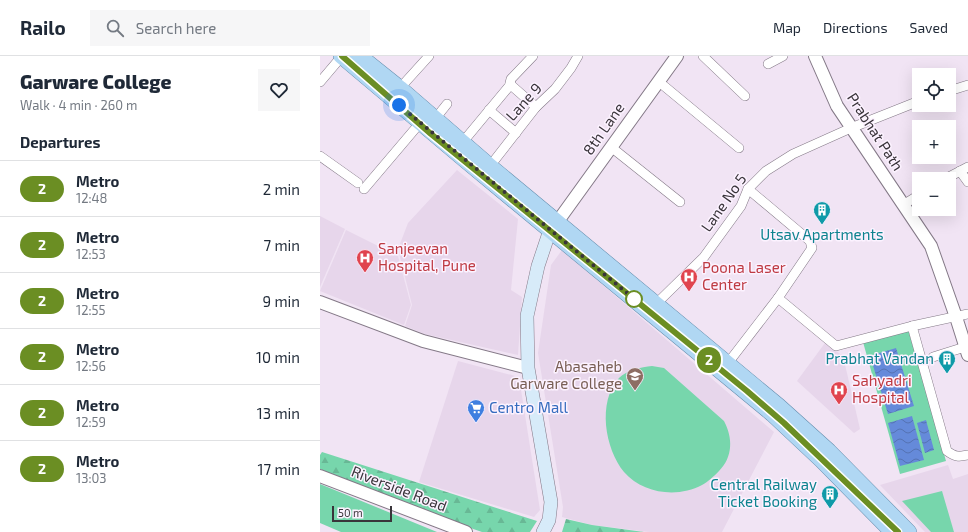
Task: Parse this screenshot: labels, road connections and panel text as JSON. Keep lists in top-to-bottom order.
{
  "streets": {
    "street": [
      "Lane 9",
      "8th Lane",
      "Prabhat Path",
      "Lane No 5",
      "Riverside Road"
    ]
  },
  "crossings": [
    ["Prabhat Path", "Lane No 5"]
  ],
  "places": {
    "building": ["Utsav Apartments", "Prabhat Vandan", "Central Railway Ticket Booking"],
    "hospital": ["Sanjeevan Hospital, Pune", "Poona Laser Center", "Sahyadri Hospital"],
    "school or university": ["Abasaheb Garware College"],
    "supermarket": ["Centro Mall"]
  },
  "lines": ["metro line 2"],
  "scale_bar": "50 m",
  "page": {
    "header": "Railo",
    "search": "Search here",
    "nav": ["Map", "Directions", "Saved"],
    "heading": [
      ["Garware College", "Walk · 4 min · 260 m"],
      "Departures"
    ],
    "on_map": "2",
    "map_buttons": ["+", "−"],
    "list": [
      {
        "mark": "2",
        "name": "Metro",
        "note": "12:48",
        "value": "2 min"
      },
      {
        "mark": "2",
        "name": "Metro",
        "note": "12:53",
        "value": "7 min"
      },
      {
        "mark": "2",
        "name": "Metro",
        "note": "12:55",
        "value": "9 min"
      },
      {
        "mark": "2",
        "name": "Metro",
        "note": "12:56",
        "value": "10 min"
      },
      {
        "mark": "2",
        "name": "Metro",
        "note": "12:59",
        "value": "13 min"
      },
      {
        "mark": "2",
        "name": "Metro",
        "note": "13:03",
        "value": "17 min"
      }
    ],
    "scale": "50 m"
  }
}
